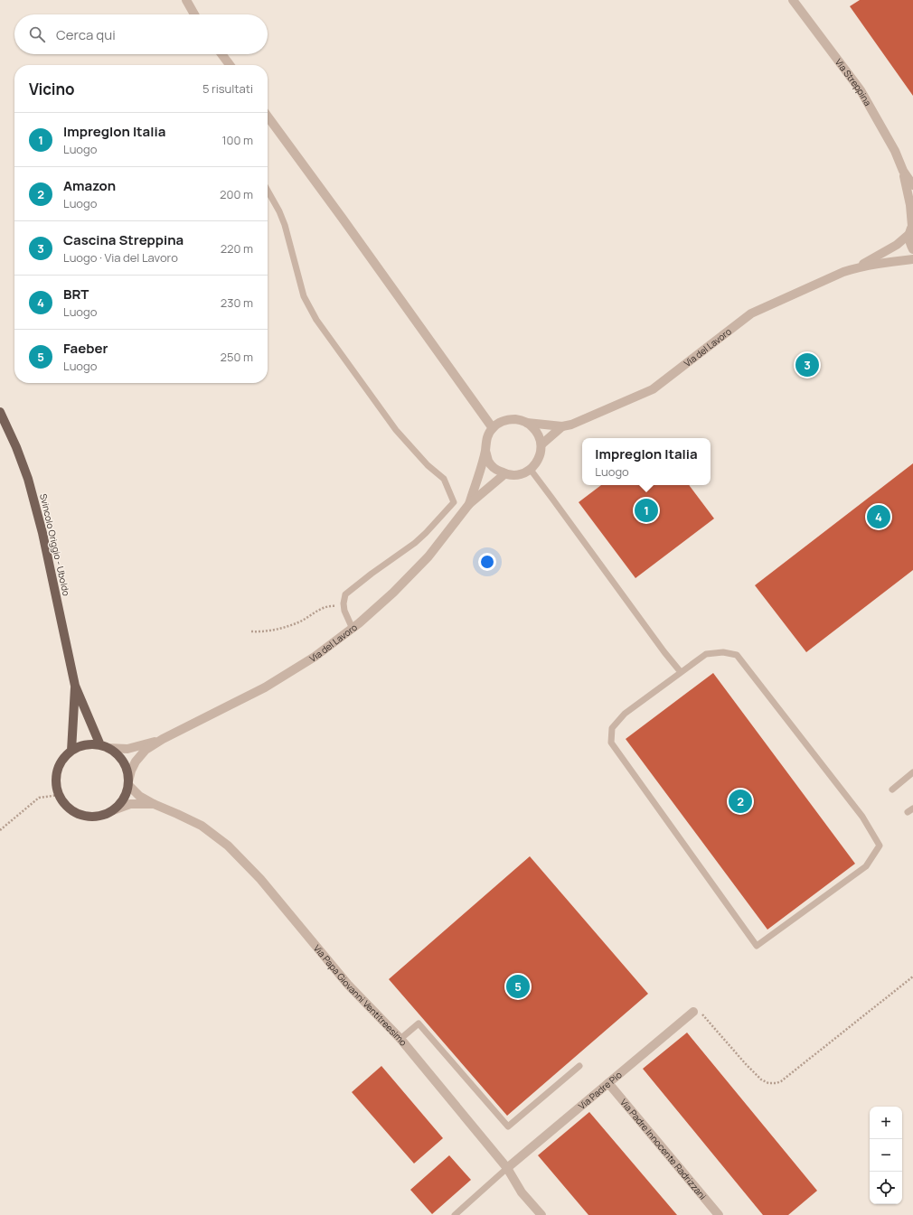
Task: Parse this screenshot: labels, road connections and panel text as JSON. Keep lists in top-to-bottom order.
{
  "streets": {
    "main road": ["Svincolo Origgio - Uboldo"],
    "street": [
      "Via Streppina",
      "Via del Lavoro",
      "Via Papa Giovanni Ventitreesimo",
      "Via Padre Pio",
      "Via Padre Innocente Radrizzani"
    ]
  },
  "crossings": [
    ["Via Streppina", "Via del Lavoro"],
    ["Via del Lavoro", "Svincolo Origgio - Uboldo"],
    ["Via del Lavoro", "Via Papa Giovanni Ventitreesimo"],
    ["Svincolo Origgio - Uboldo", "Via Papa Giovanni Ventitreesimo"],
    ["Via Papa Giovanni Ventitreesimo", "Via Padre Pio"],
    ["Via Padre Pio", "Via Padre Innocente Radrizzani"]
  ],
  "page": {
    "search": "Cerca qui",
    "heading": ["Vicino", "5 risultati"],
    "list": [
      {
        "mark": "1",
        "name": "Impreglon Italia",
        "note": "Luogo",
        "value": "100 m"
      },
      {
        "mark": "2",
        "name": "Amazon",
        "note": "Luogo",
        "value": "200 m"
      },
      {
        "mark": "3",
        "name": "Cascina Streppina",
        "note": "Luogo · Via del Lavoro",
        "value": "220 m"
      },
      {
        "mark": "4",
        "name": "BRT",
        "note": "Luogo",
        "value": "230 m"
      },
      {
        "mark": "5",
        "name": "Faeber",
        "note": "Luogo",
        "value": "250 m"
      }
    ],
    "pins": [
      "3",
      "1",
      "4",
      "2",
      "5"
    ],
    "popup": ["Impreglon Italia", "Luogo"],
    "map_buttons": ["+", "−"]
  }
}
